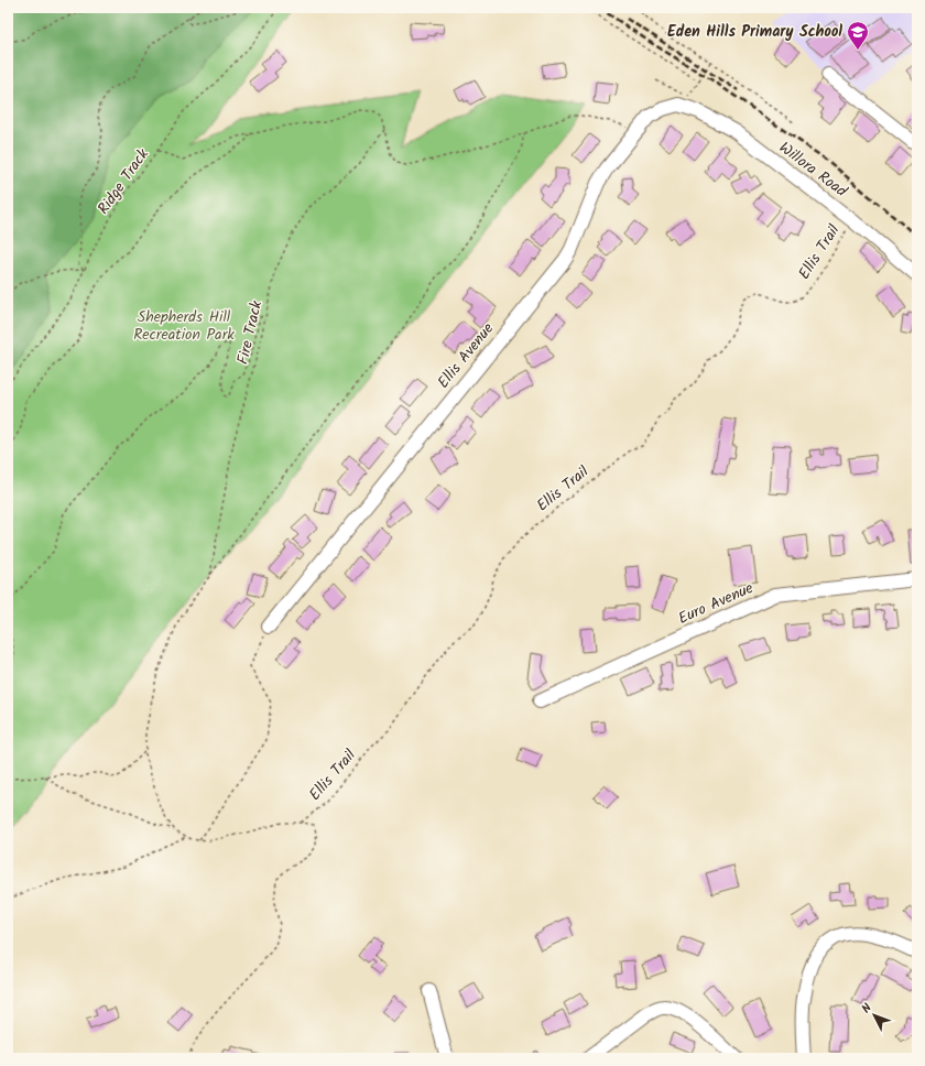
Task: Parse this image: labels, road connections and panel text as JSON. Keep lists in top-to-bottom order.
{
  "streets": {
    "street": ["Willora Road", "Ellis Avenue", "Euro Avenue"],
    "path": ["Ridge Track", "Ellis Trail", "Fire Track"]
  },
  "crossings": [
    ["Willora Road", "Ellis Trail"],
    ["Willora Road", "Ellis Avenue"]
  ],
  "parks": ["Shepherds Hill Recreation Park"],
  "places": {
    "school or university": ["Eden Hills Primary School"]
  },
  "north": "top left"
}
